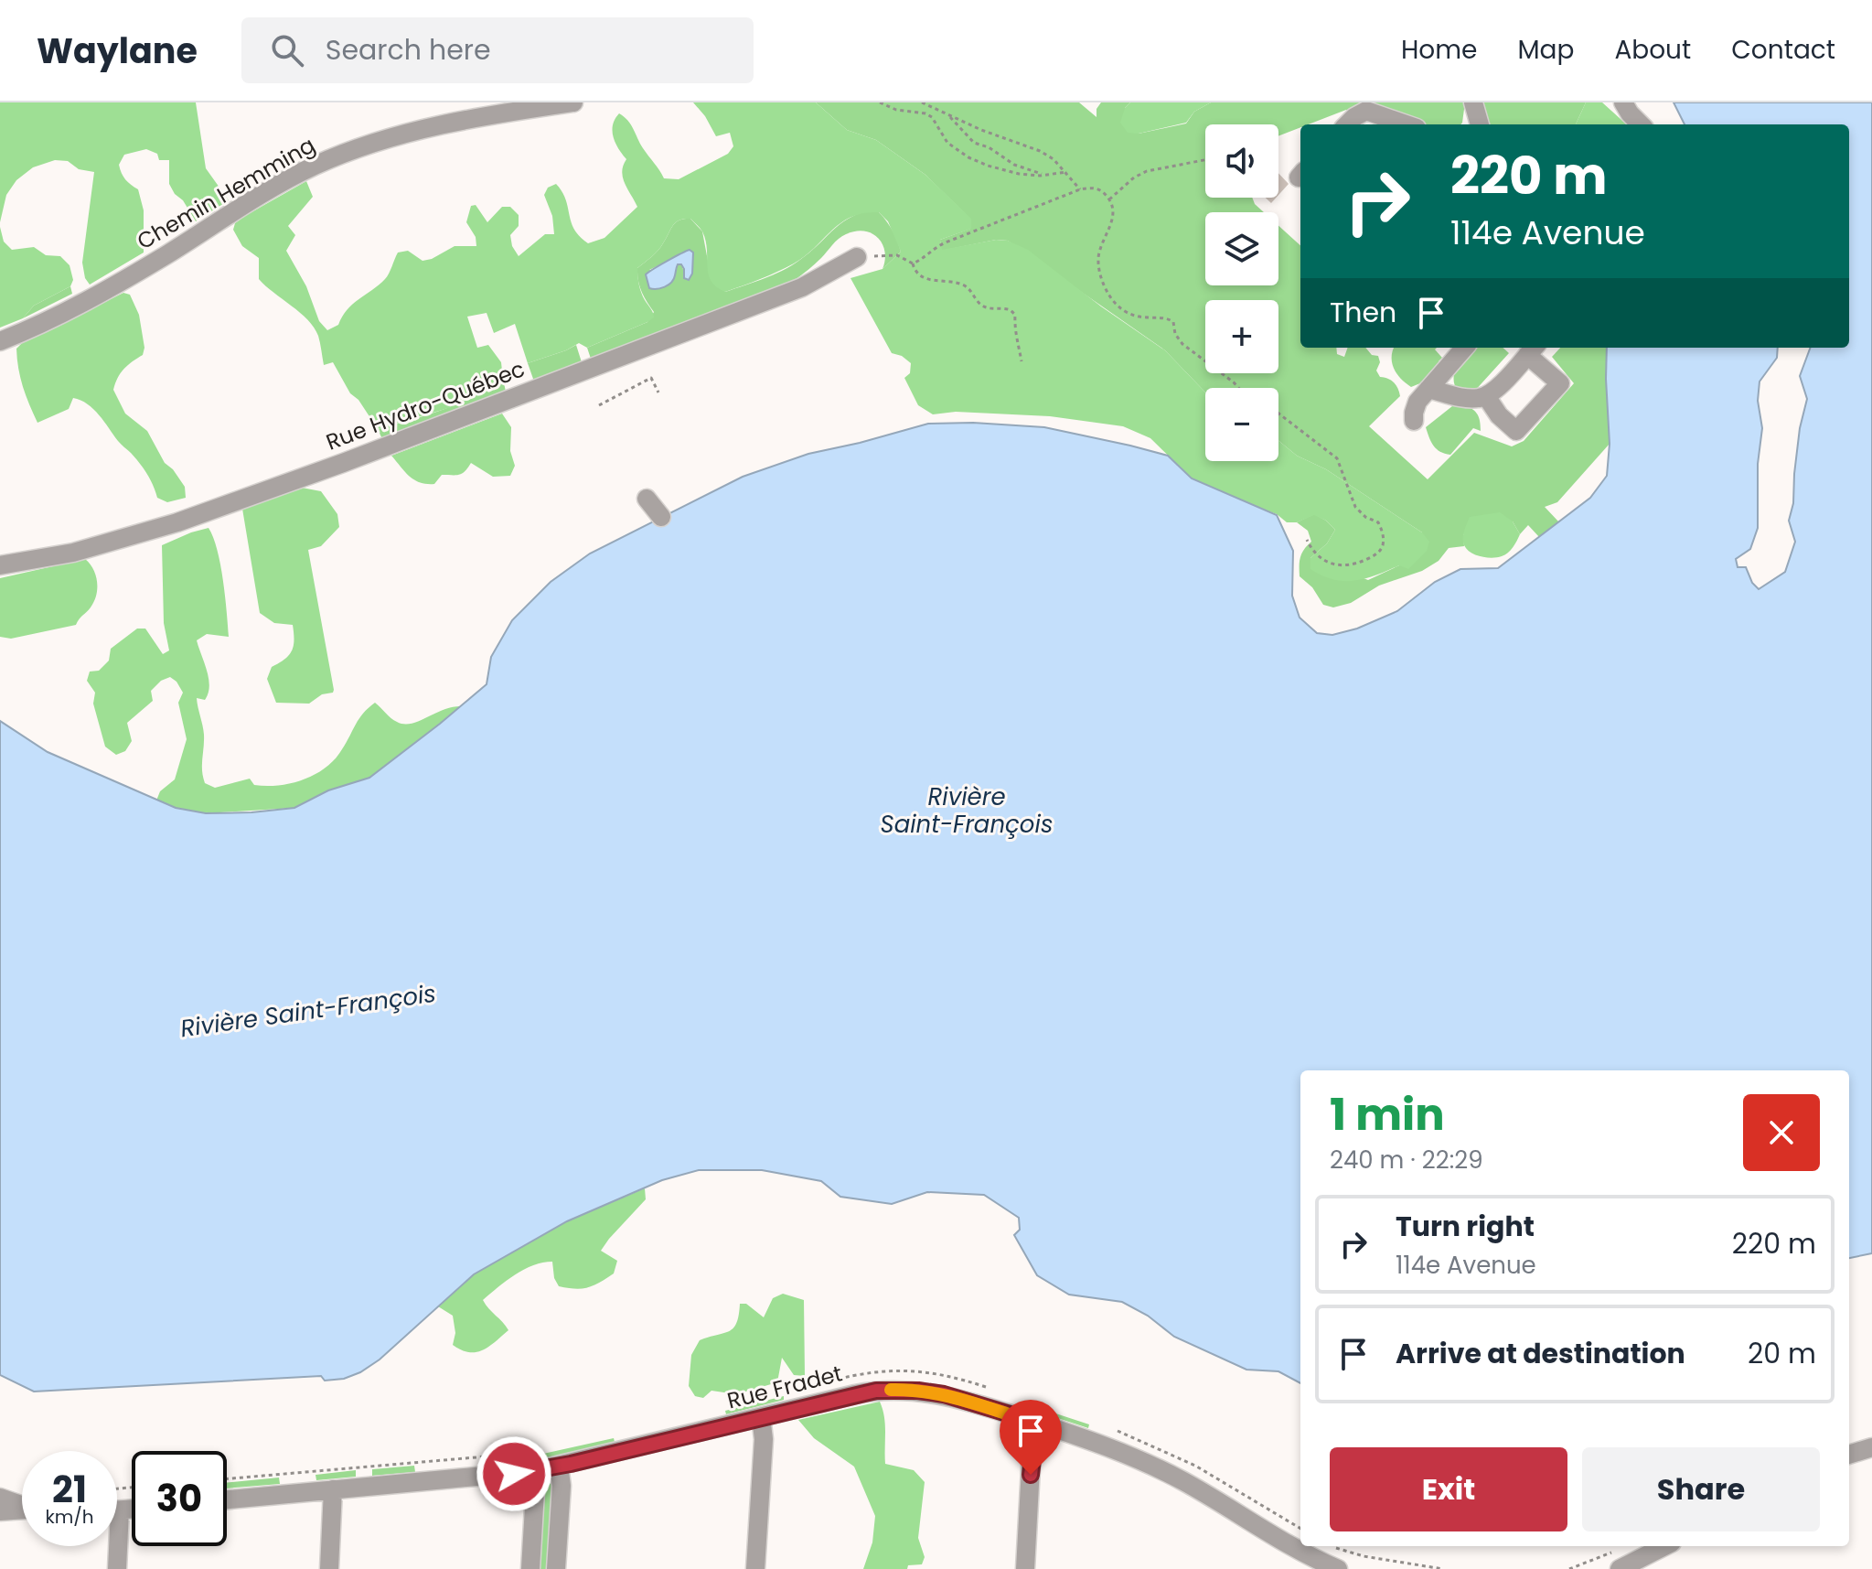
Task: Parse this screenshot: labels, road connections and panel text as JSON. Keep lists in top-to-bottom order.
{
  "streets": {
    "street": ["Chemin Hemming", "Rue Hydro-Québec", "Rue Fradet"]
  },
  "water": ["Rivière Saint-François"],
  "page": {
    "header": "Waylane",
    "search": "Search here",
    "nav": [
      "Home",
      "Map",
      "About",
      "Contact"
    ],
    "map_buttons": ["+", "−"],
    "turn": ["220 m", "114e Avenue"],
    "then": "Then",
    "heading": ["1 min", "240 m · 22:29"],
    "list": [
      {
        "name": "Turn right",
        "note": "114e Avenue",
        "value": "220 m"
      },
      {
        "name": "Arrive at destination",
        "value": "20 m"
      }
    ],
    "buttons": ["Exit", "Share"],
    "speed": "21 km/h",
    "limit": "30"
  }
}
